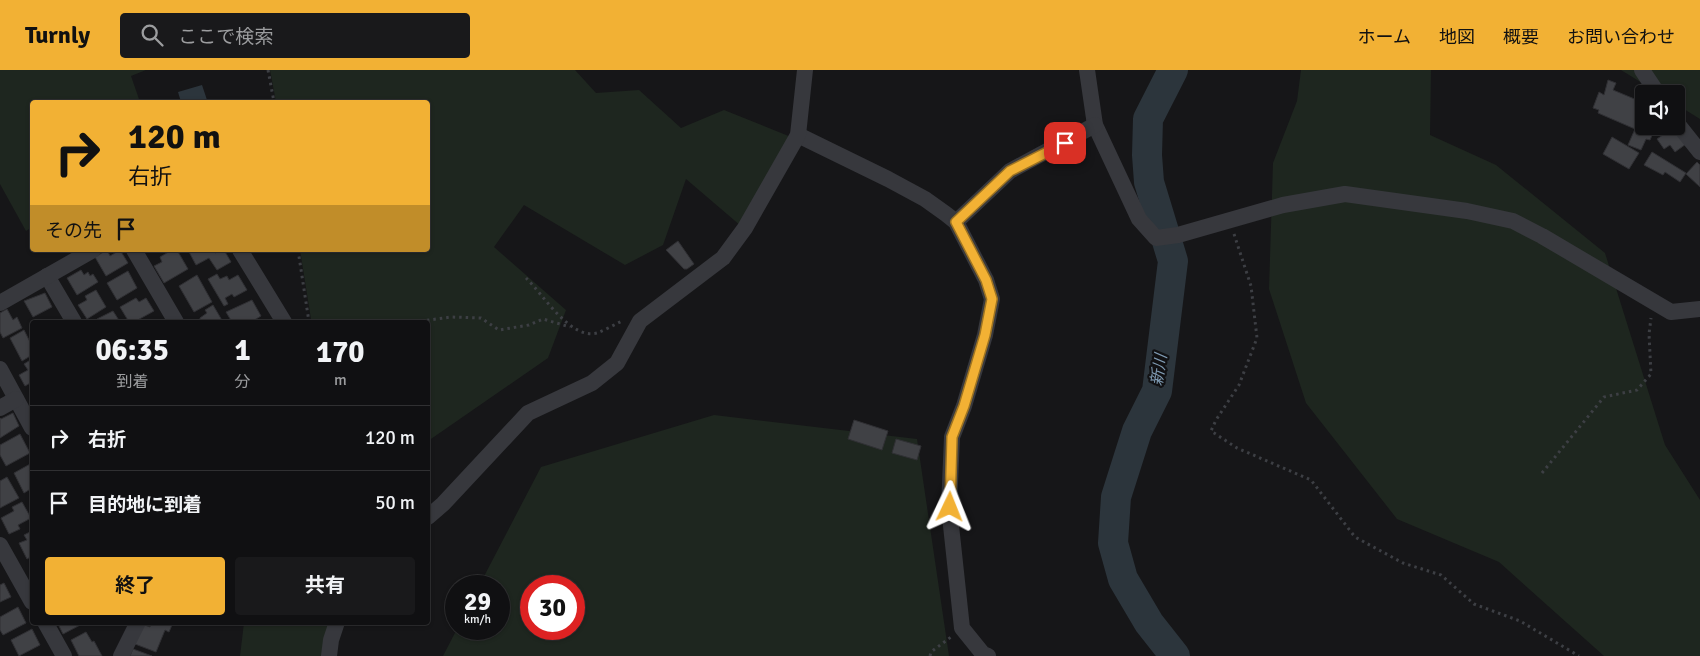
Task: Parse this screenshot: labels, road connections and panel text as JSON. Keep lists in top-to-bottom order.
{
  "water": ["新川"],
  "page": {
    "header": "Turnly",
    "search": "ここで検索",
    "nav": [
      "ホーム",
      "地図",
      "概要",
      "お問い合わせ"
    ],
    "turn": ["120 m", "右折"],
    "then": "その先",
    "eta": [
      "06:35",
      "到着",
      "1",
      "分",
      "170",
      "m"
    ],
    "list": [
      {
        "name": "右折",
        "value": "120 m"
      },
      {
        "name": "目的地に到着",
        "value": "50 m"
      }
    ],
    "buttons": ["終了", "共有"],
    "speed": "29 km/h",
    "limit": "30"
  }
}
